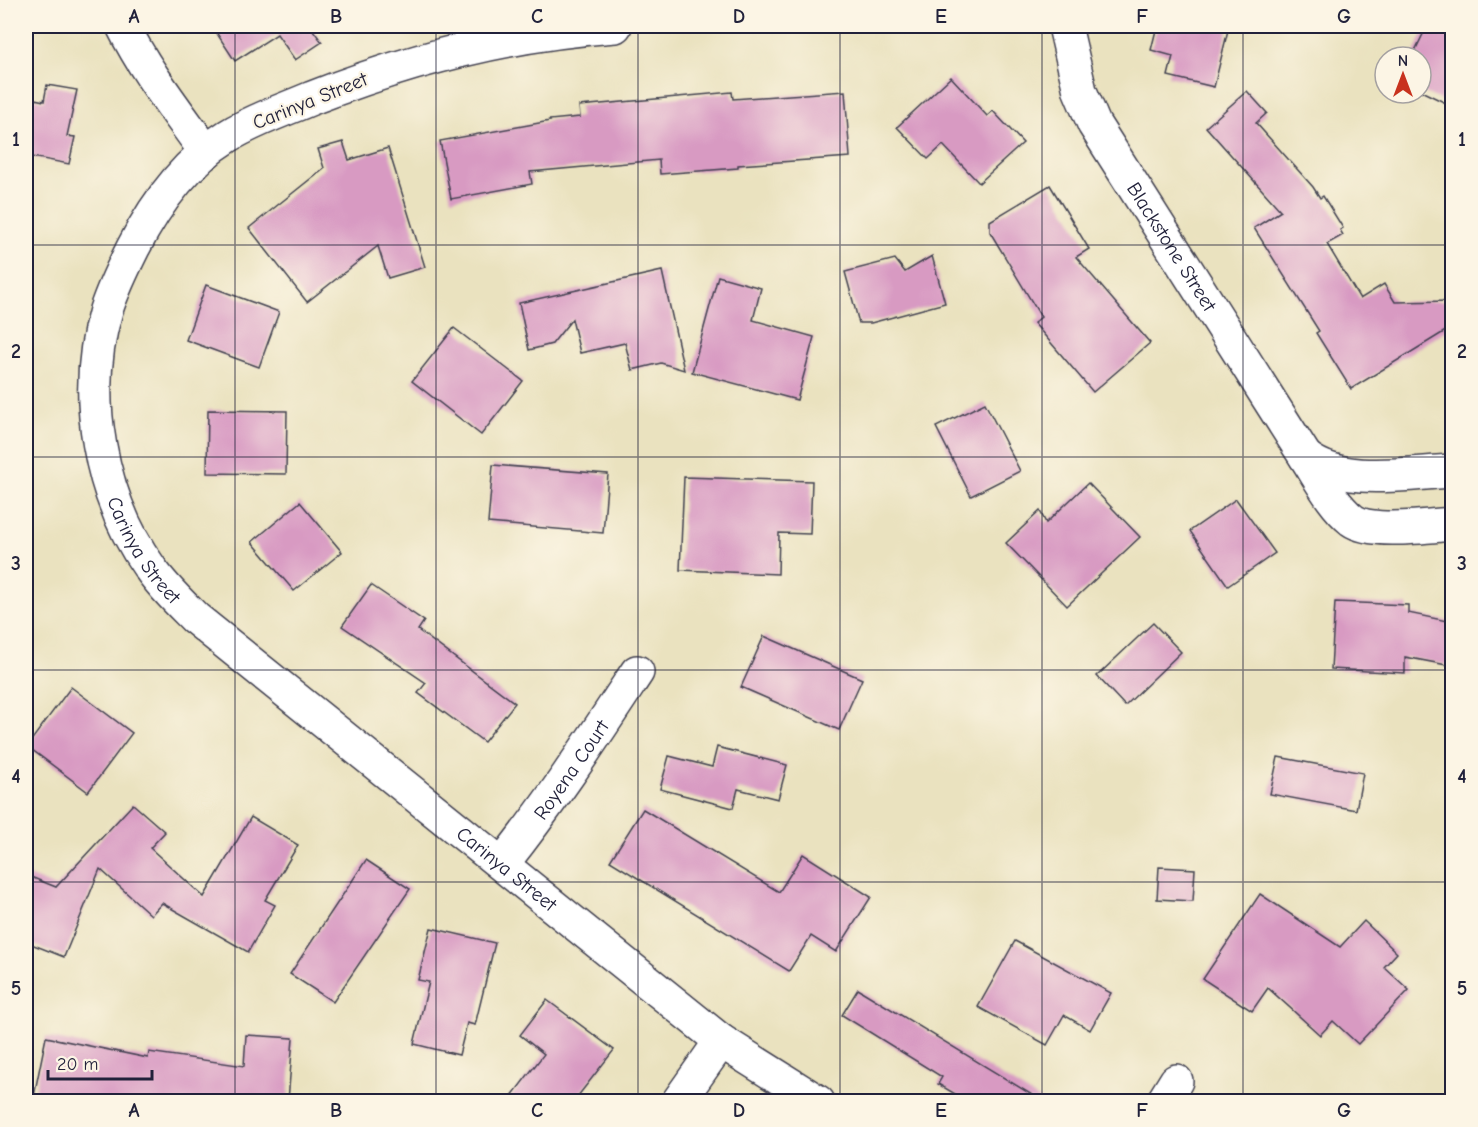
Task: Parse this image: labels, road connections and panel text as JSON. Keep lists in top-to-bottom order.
{
  "streets": {
    "street": ["Carinya Street", "Blackstone Street", "Royena Court"]
  },
  "crossings": [
    ["Carinya Street", "Royena Court"]
  ],
  "scale_bar": "20 m",
  "north": "top",
  "grid": {
    "columns": [
      "A",
      "B",
      "C",
      "D",
      "E",
      "F",
      "G"
    ],
    "rows": [
      "1",
      "2",
      "3",
      "4",
      "5"
    ]
  }
}
